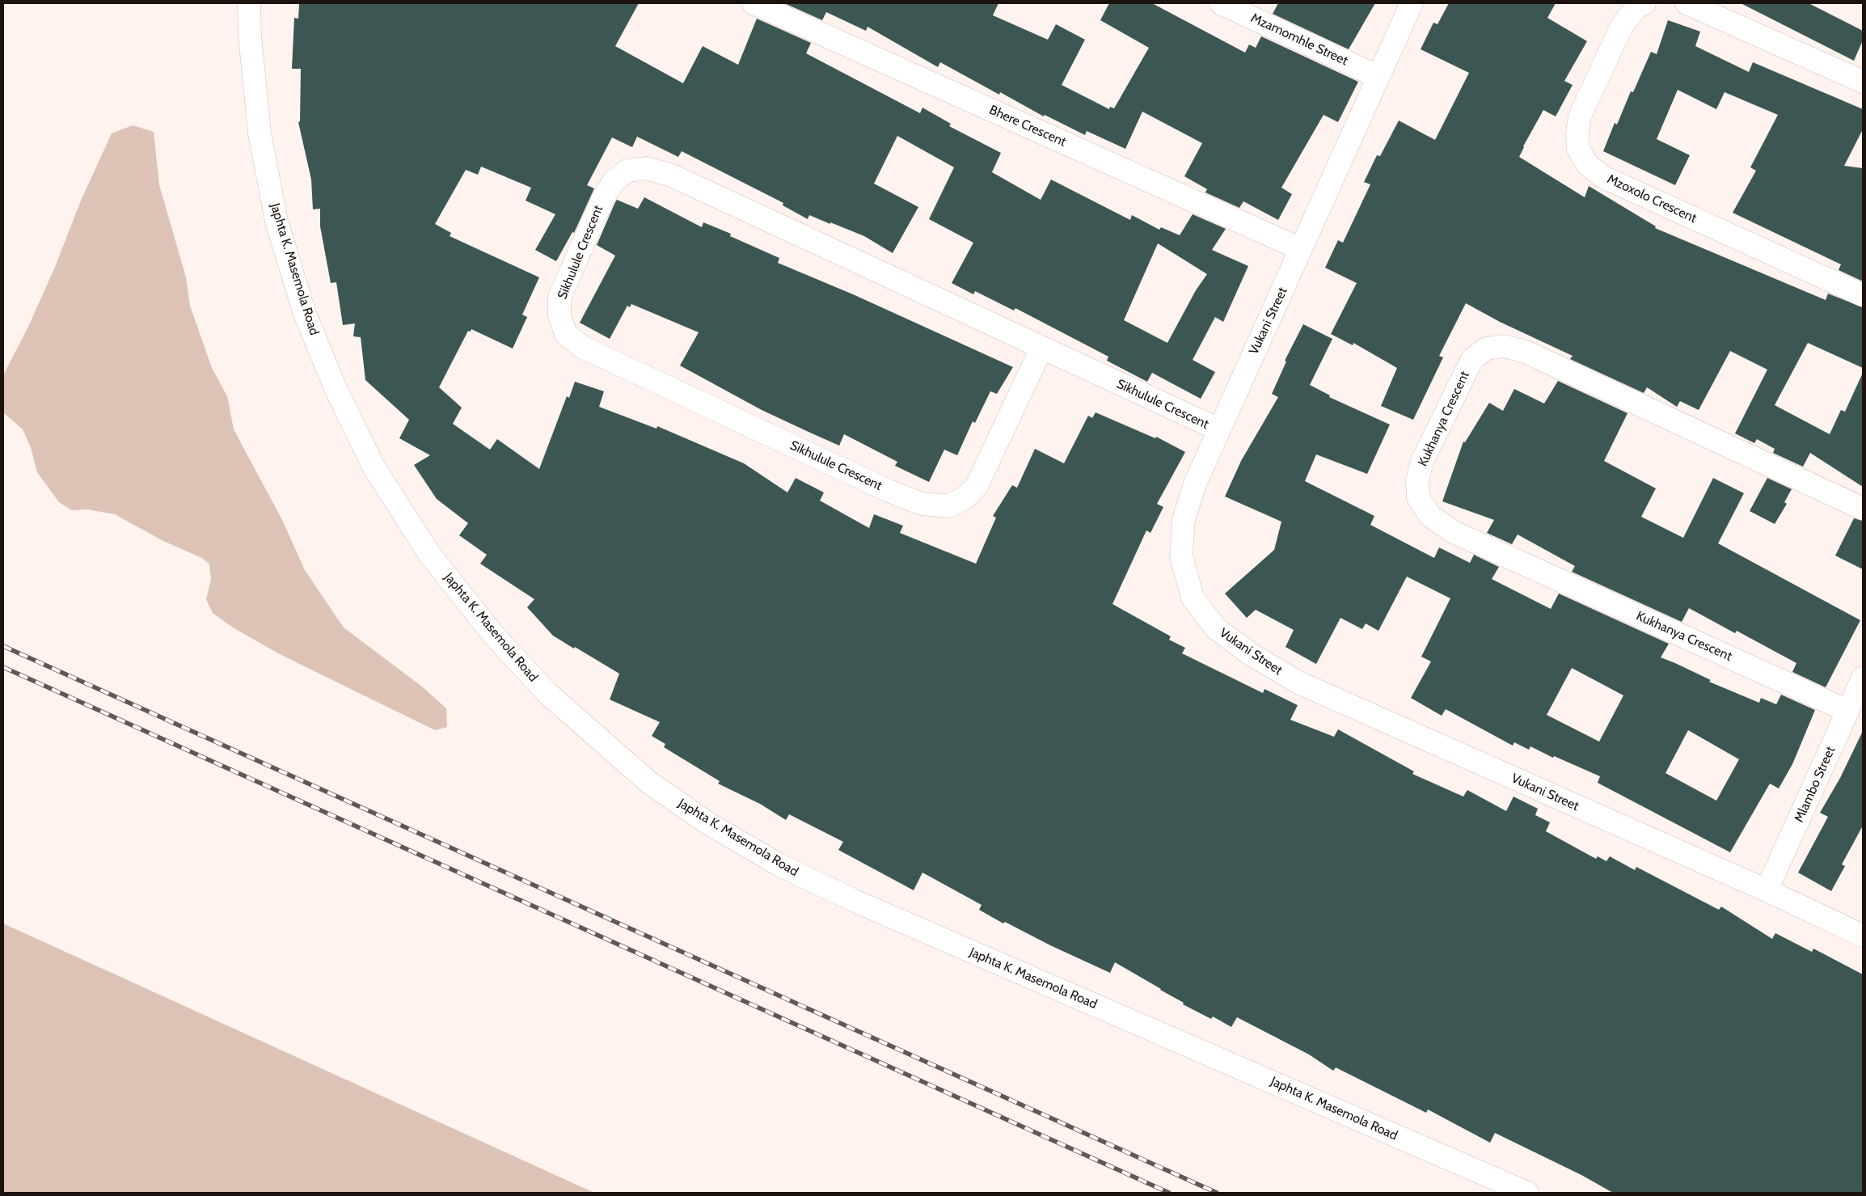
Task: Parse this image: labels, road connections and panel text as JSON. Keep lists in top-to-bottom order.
{
  "streets": {
    "street": [
      "Mzamomhle Street",
      "Bhere Crescent",
      "Mzoxolo Crescent",
      "Sikhulule Crescent",
      "Japhta K. Masemola Road",
      "Vukani Street",
      "Kukhanya Crescent",
      "Mlambo Street"
    ]
  },
  "crossings": [
    ["Mzamomhle Street", "Vukani Street"],
    ["Bhere Crescent", "Vukani Street"],
    ["Sikhulule Crescent", "Vukani Street"],
    ["Vukani Street", "Mlambo Street"],
    ["Kukhanya Crescent", "Mlambo Street"]
  ]
}
